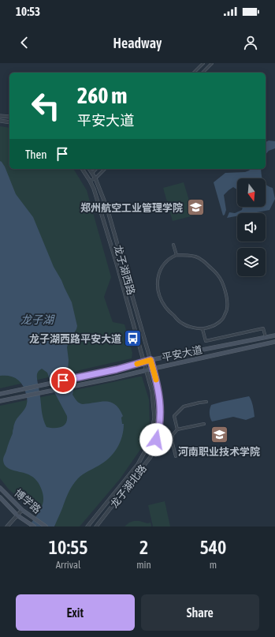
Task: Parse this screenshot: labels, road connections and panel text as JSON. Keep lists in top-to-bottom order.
{
  "streets": {
    "main road": ["平安大道", "博学路"],
    "street": ["龙子湖西路", "龙子湖北路"]
  },
  "crossings": [
    ["龙子湖西路", "平安大道"],
    ["龙子湖西路", "龙子湖北路"],
    ["平安大道", "龙子湖北路"]
  ],
  "water": ["龙子湖"],
  "places": {
    "school or university": ["郑州航空工业管理学院", "河南职业技术学院"],
    "bus stop": ["龙子湖西路平安大道"]
  },
  "north": "bottom",
  "page": {
    "status": "10:53",
    "header": "Headway",
    "turn": ["260 m", "平安大道"],
    "then": "Then",
    "eta": [
      "10:55",
      "Arrival",
      "2",
      "min",
      "540",
      "m"
    ],
    "buttons": ["Exit", "Share"]
  }
}
